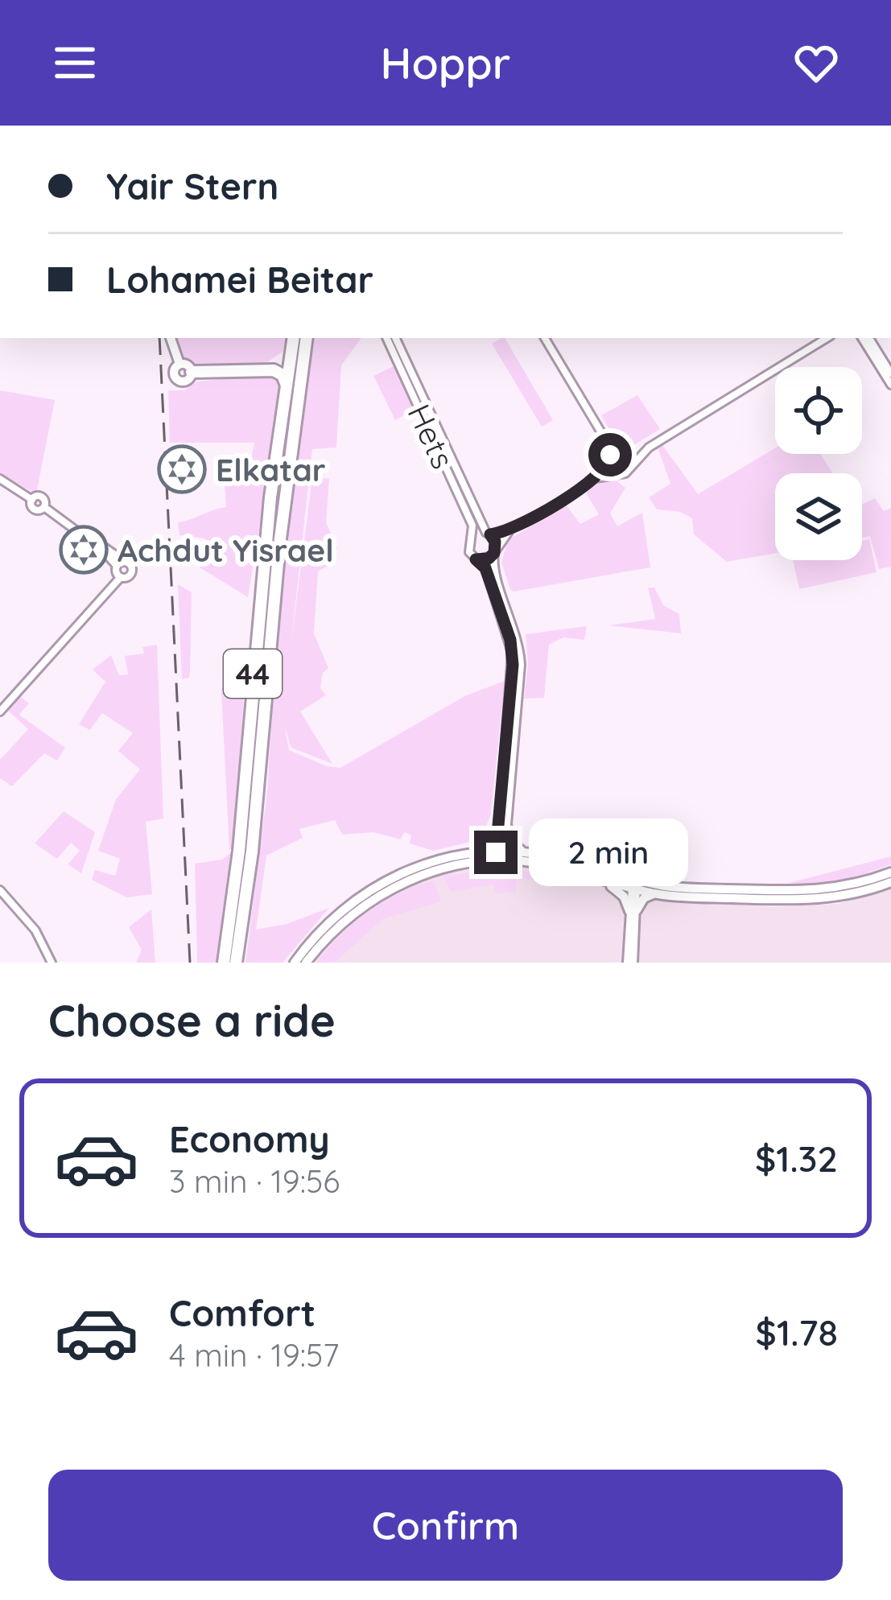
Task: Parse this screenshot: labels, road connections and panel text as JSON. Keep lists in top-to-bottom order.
{
  "streets": {
    "highway": ["44"],
    "street": ["Hets"]
  },
  "places": {
    "synagogue": ["Elkatar", "Achdut Yisrael"]
  },
  "page": {
    "header": "Hoppr",
    "banner": ["Yair Stern", "Lohamei Beitar"],
    "bubble": "2 min",
    "heading": "Choose a ride",
    "list": [
      {
        "name": "Economy",
        "note": "3 min · 19:56",
        "value": "$1.32"
      },
      {
        "name": "Comfort",
        "note": "4 min · 19:57",
        "value": "$1.78"
      }
    ],
    "buttons": "Confirm"
  }
}
